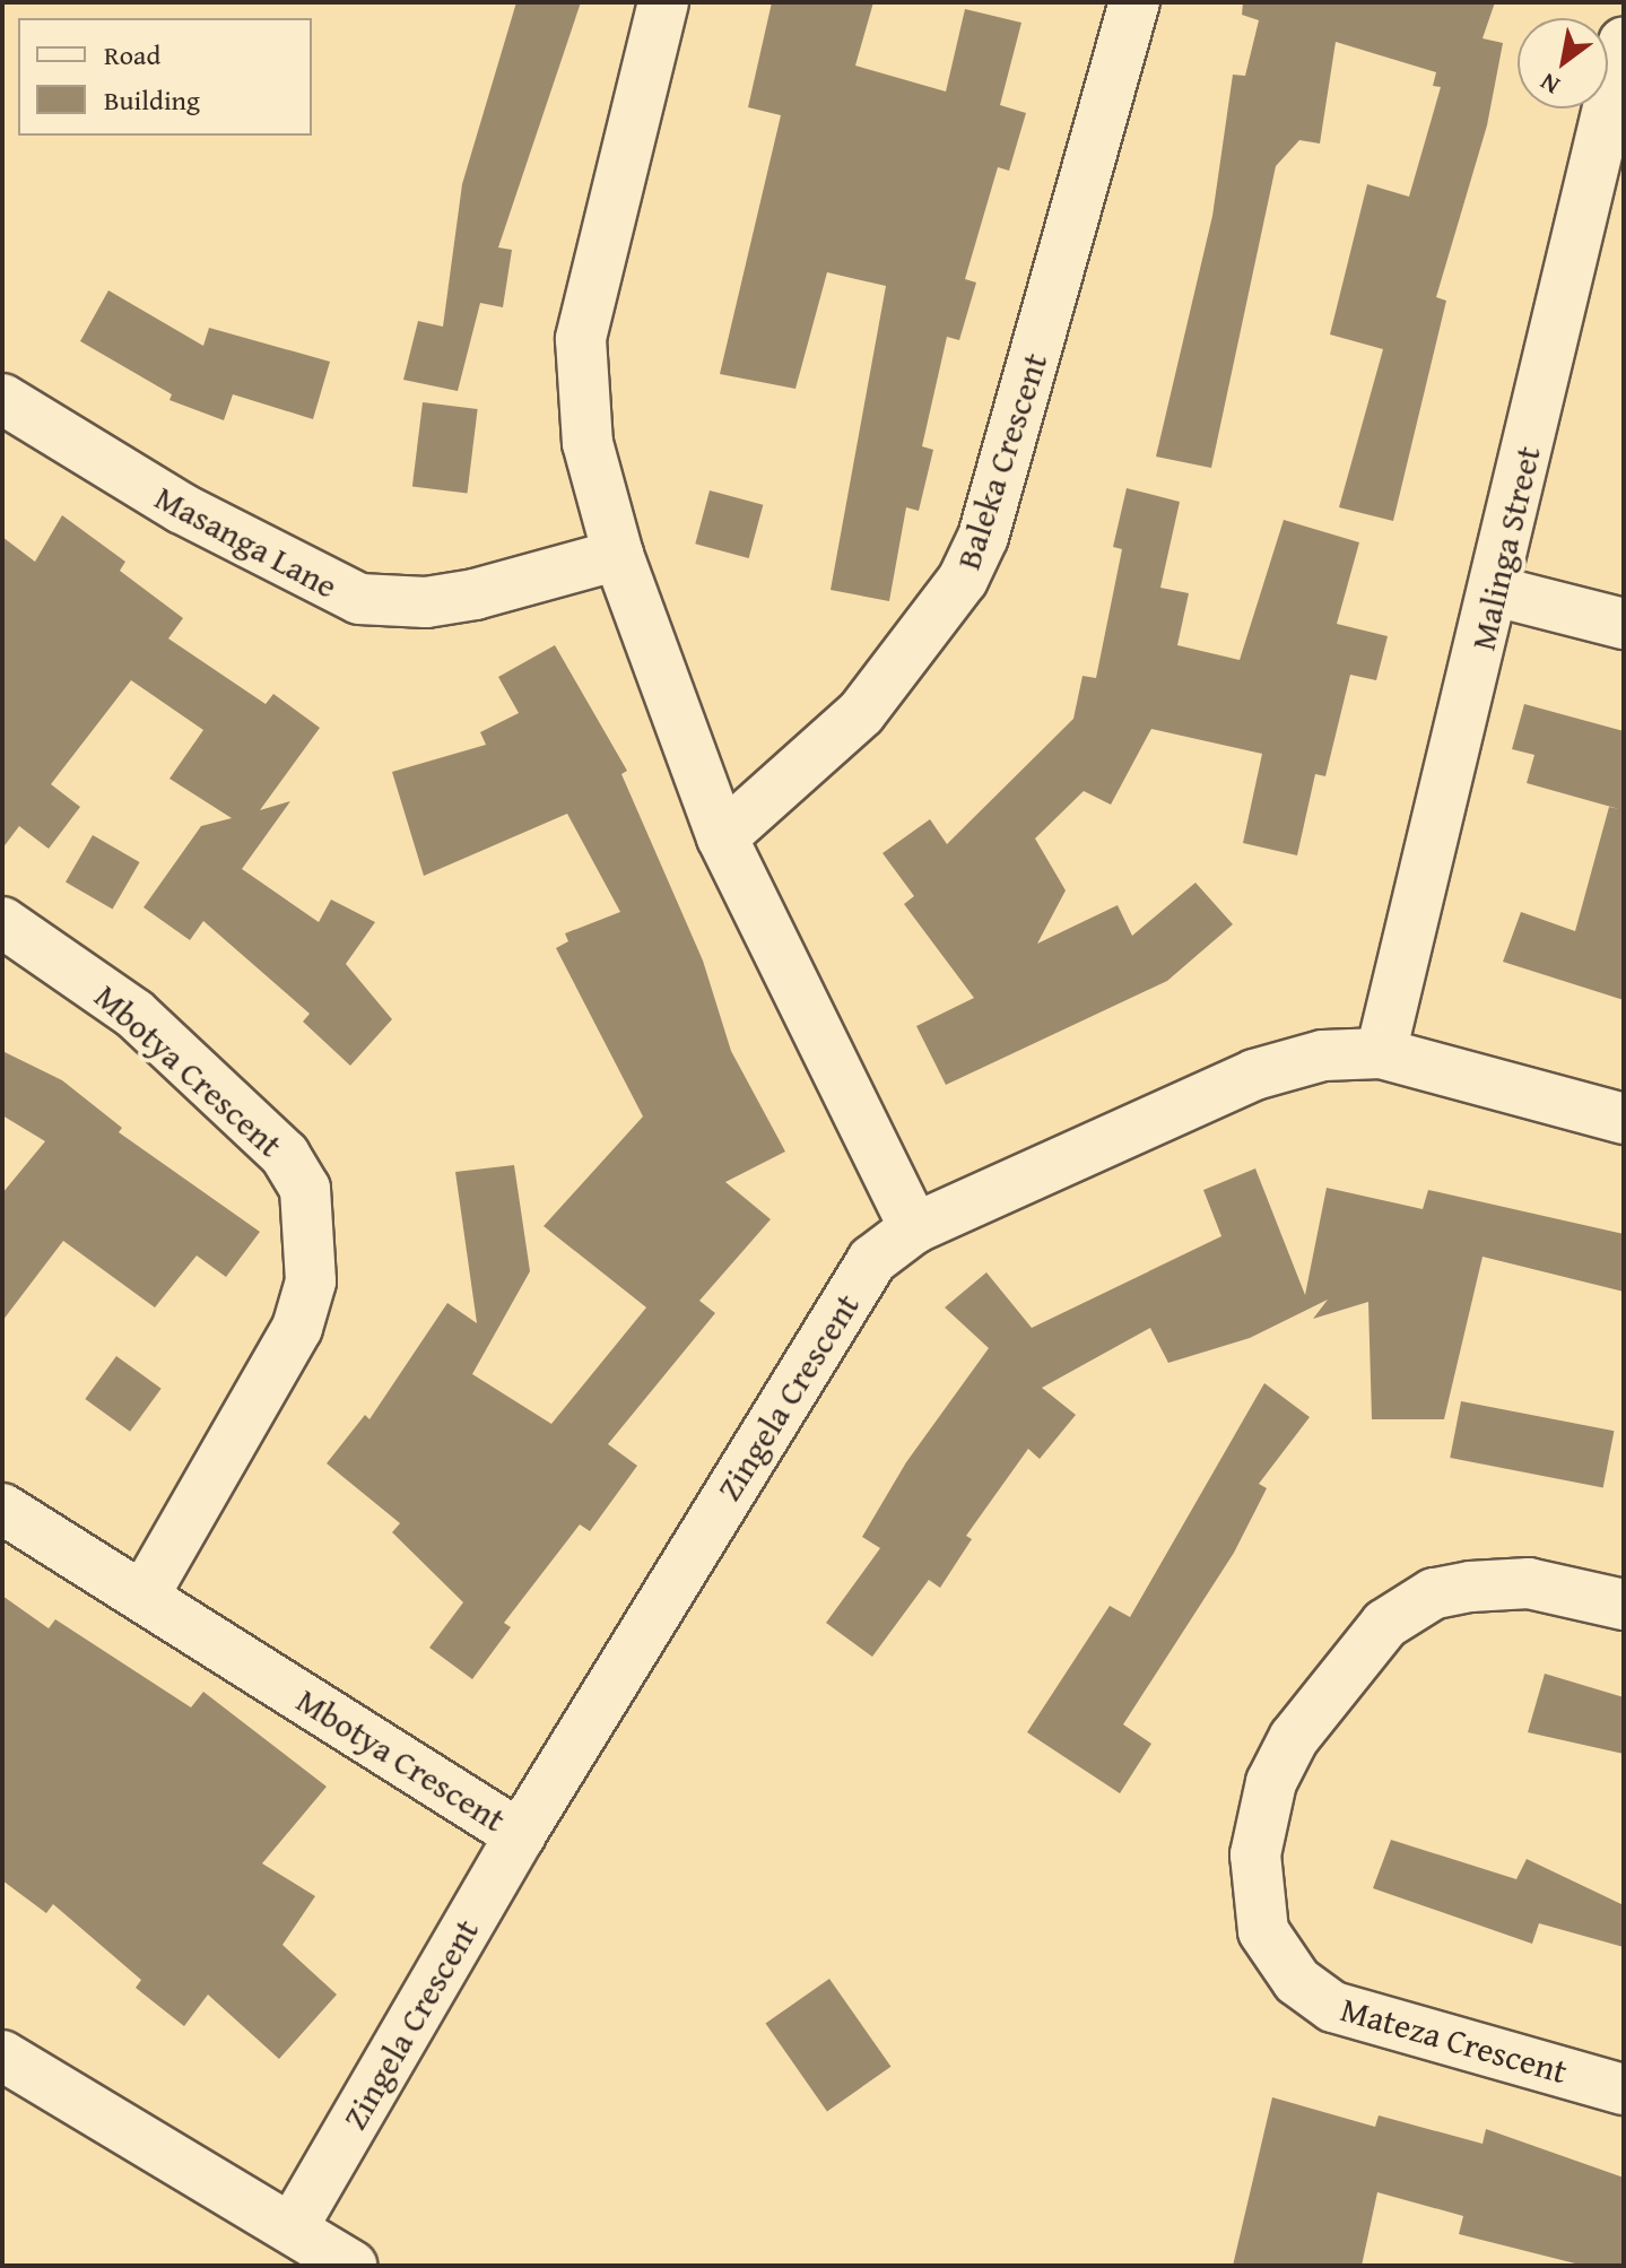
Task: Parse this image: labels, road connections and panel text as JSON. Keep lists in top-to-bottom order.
{
  "streets": {
    "street": [
      "Baleka Crescent",
      "Masanga Lane",
      "Malinga Street",
      "Mbotya Crescent",
      "Zingela Crescent",
      "Mateza Crescent"
    ]
  },
  "crossings": [
    ["Malinga Street", "Zingela Crescent"],
    ["Mbotya Crescent", "Zingela Crescent"]
  ],
  "legend": ["Road", "Building"],
  "north": "bottom left"
}
